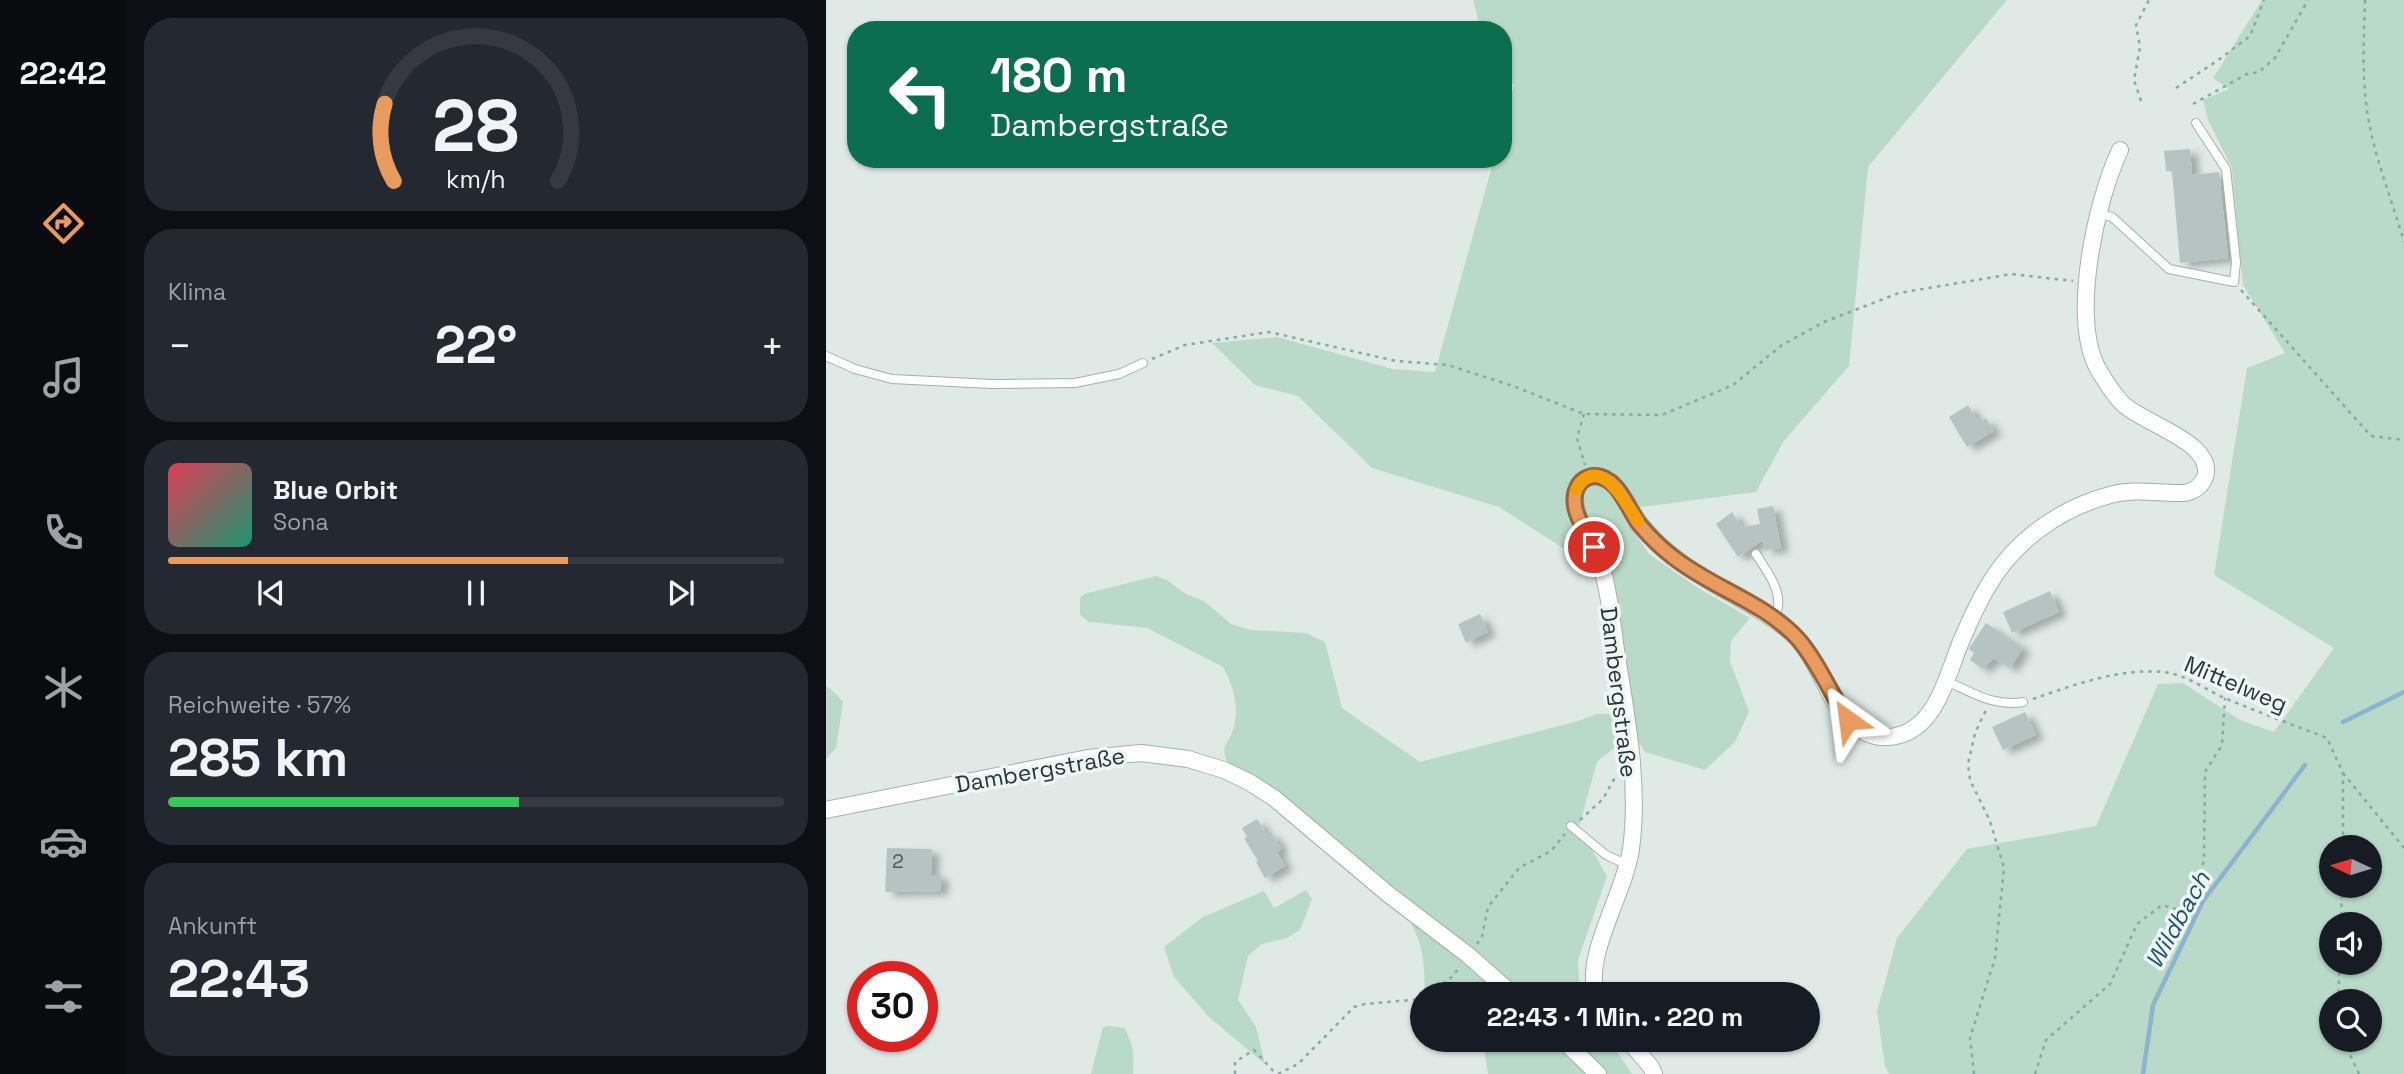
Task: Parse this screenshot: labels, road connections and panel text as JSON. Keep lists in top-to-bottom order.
{
  "streets": {
    "street": ["Dambergstraße"],
    "path": ["Mittelweg"]
  },
  "water": ["Wildbach"],
  "house_numbers": ["2"],
  "north": "left",
  "page": {
    "tabs": "22:42",
    "turn": ["180 m", "Dambergstraße"],
    "tile": [
      "Klima",
      ["Reichweite · 57%", "285 km"],
      ["Ankunft", "22:43"]
    ],
    "heat": ["−", "22°", "+"],
    "song": ["Blue Orbit", "Sona"],
    "limit": "30",
    "trip": "22:43 · 1 Min. · 220 m",
    "gauge": ["28", "km/h"]
  }
}
